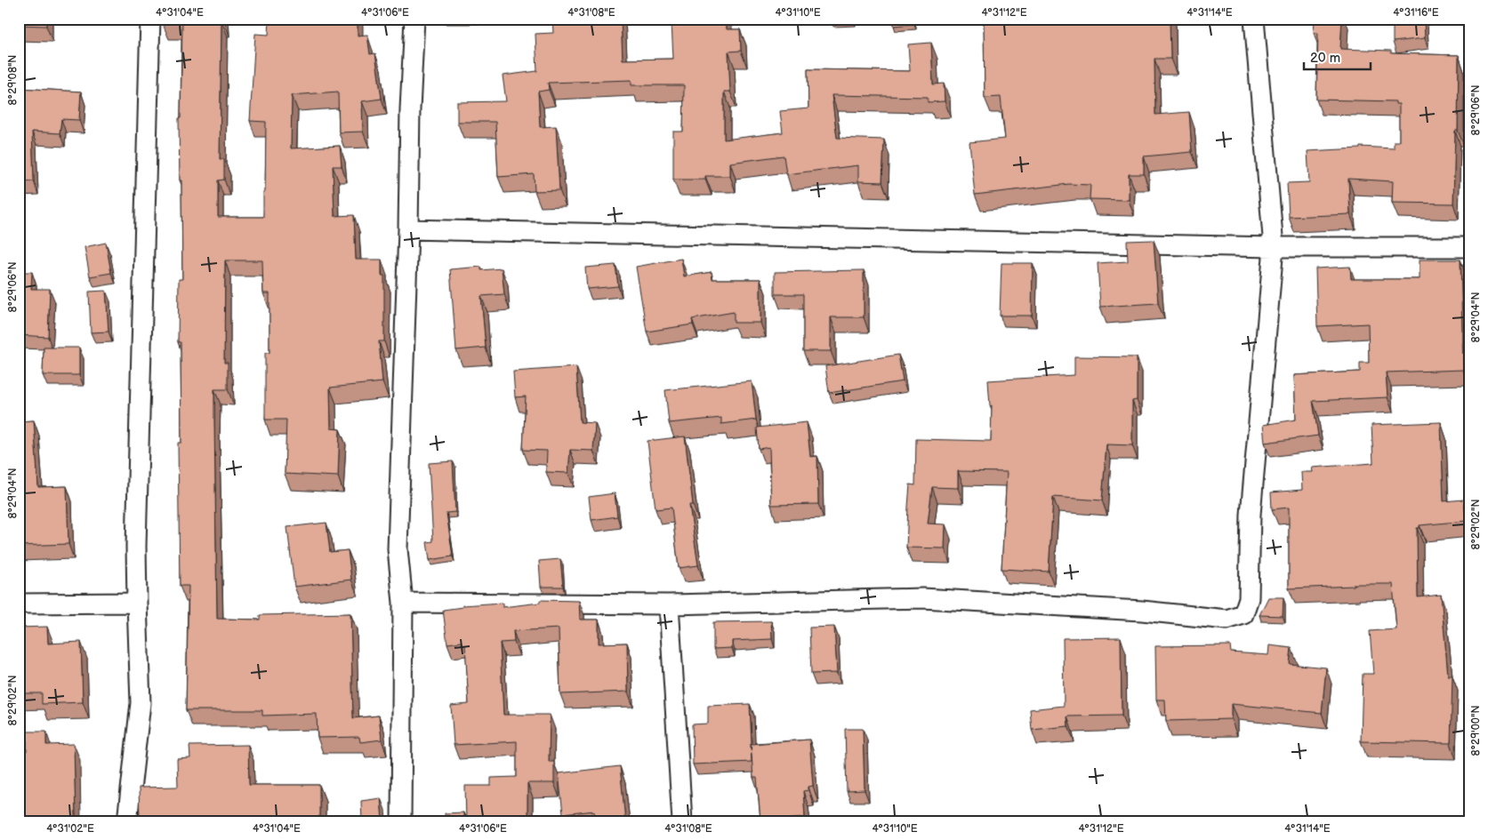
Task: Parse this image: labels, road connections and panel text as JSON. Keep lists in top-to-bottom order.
{
  "scale_bar": "20 m",
  "coordinates": [
    "4°31'04\"E",
    "4°31'06\"E",
    "4°31'08\"E",
    "4°31'10\"E",
    "4°31'12\"E",
    "4°31'14\"E",
    "4°31'16\"E",
    "8°29'08\"N",
    "8°29'06\"N",
    "8°29'04\"N",
    "8°29'02\"N",
    "8°29'00\"N",
    "4°31'02\"E"
  ]
}
